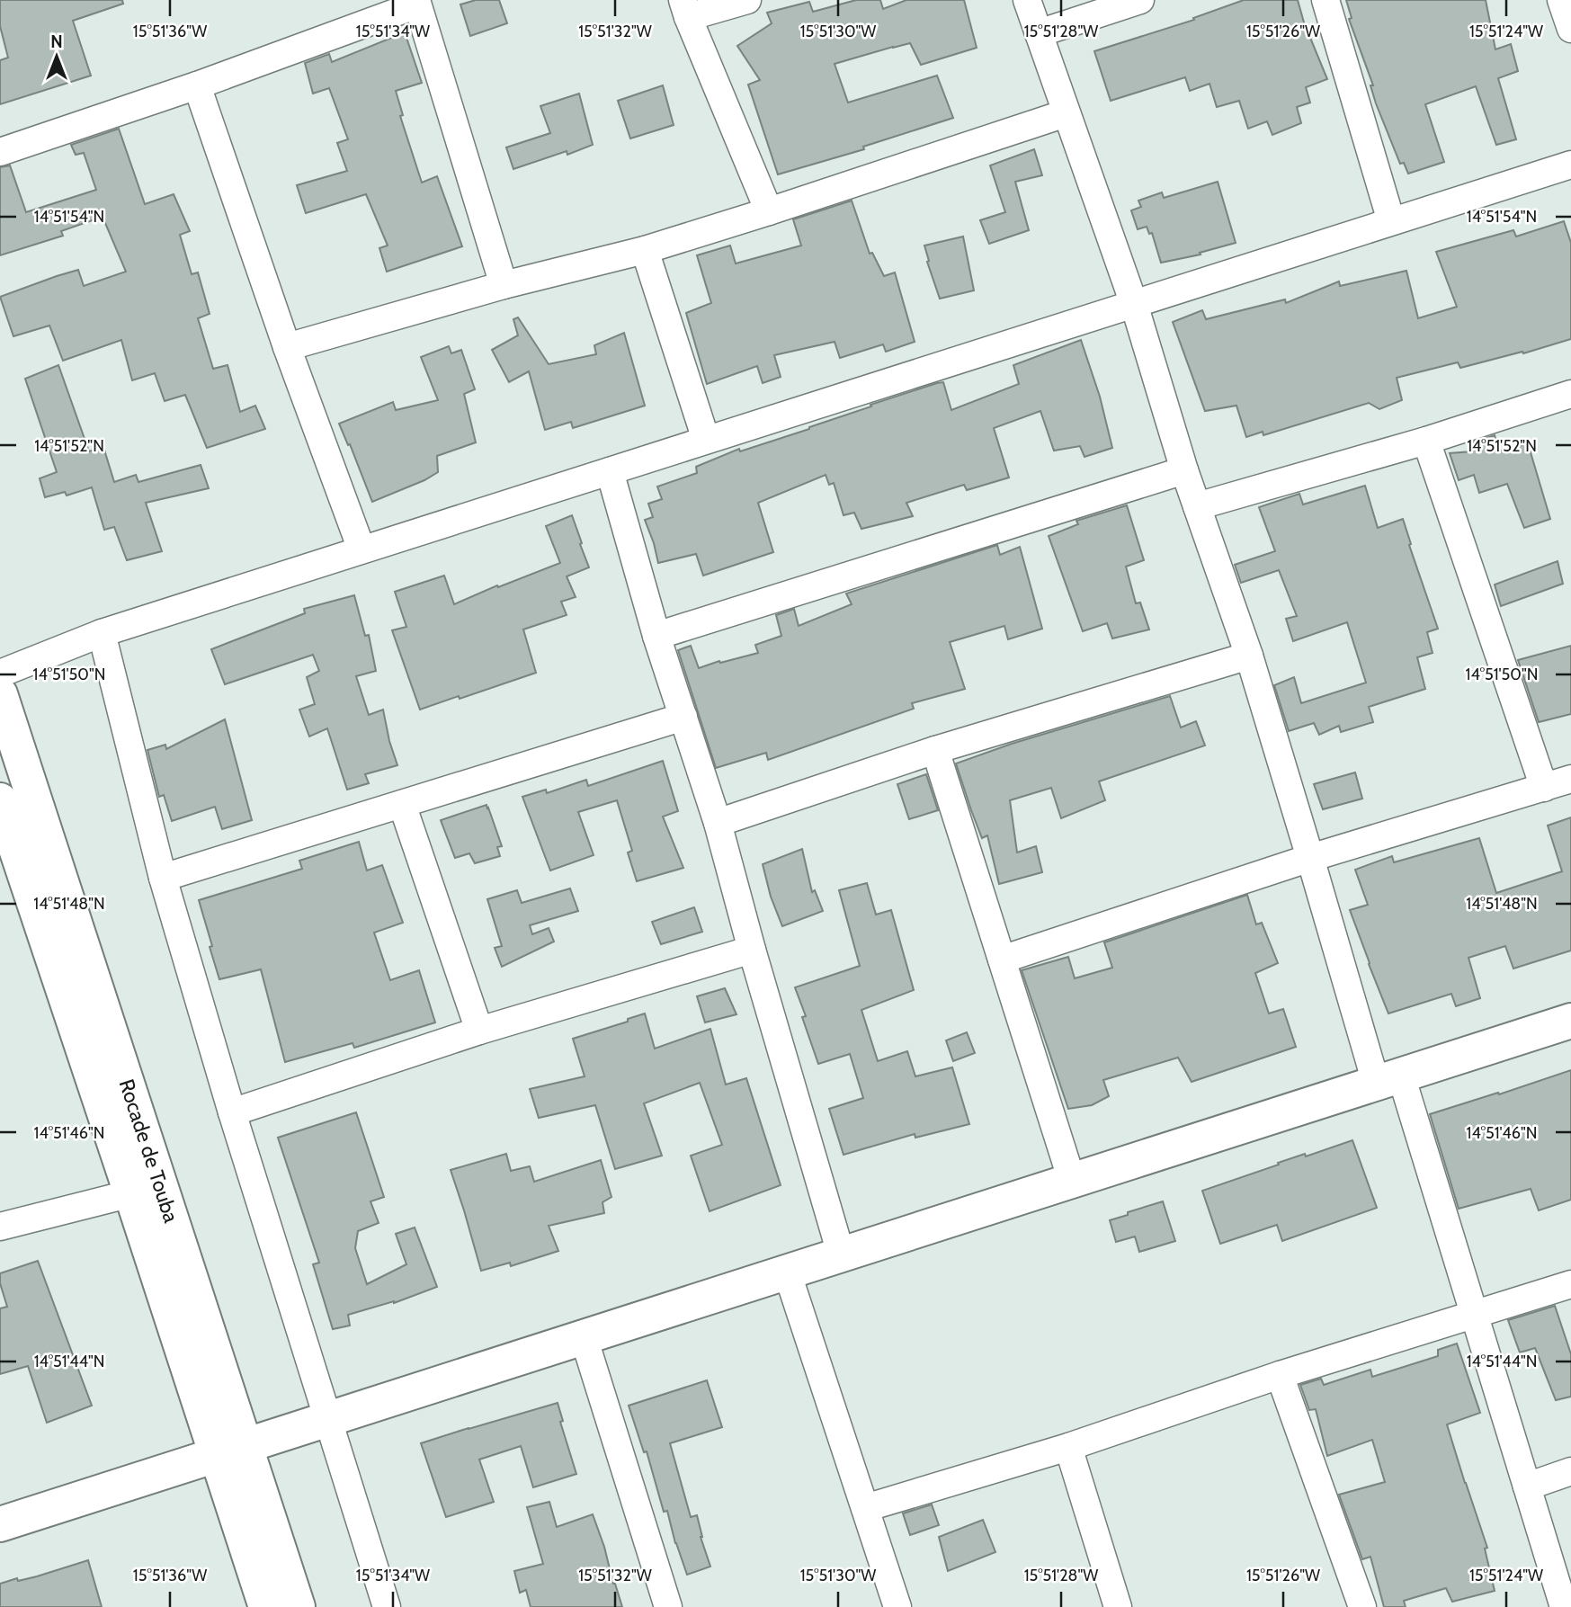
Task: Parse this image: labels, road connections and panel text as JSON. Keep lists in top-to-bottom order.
{
  "streets": {
    "street": ["Rocade de Touba"]
  },
  "north": "top",
  "coordinates": [
    "15°51'36\"W",
    "15°51'34\"W",
    "15°51'32\"W",
    "15°51'30\"W",
    "15°51'28\"W",
    "15°51'26\"W",
    "15°51'24\"W",
    "14°51'54\"N",
    "14°51'52\"N",
    "14°51'50\"N",
    "14°51'48\"N",
    "14°51'46\"N",
    "14°51'44\"N"
  ]
}
